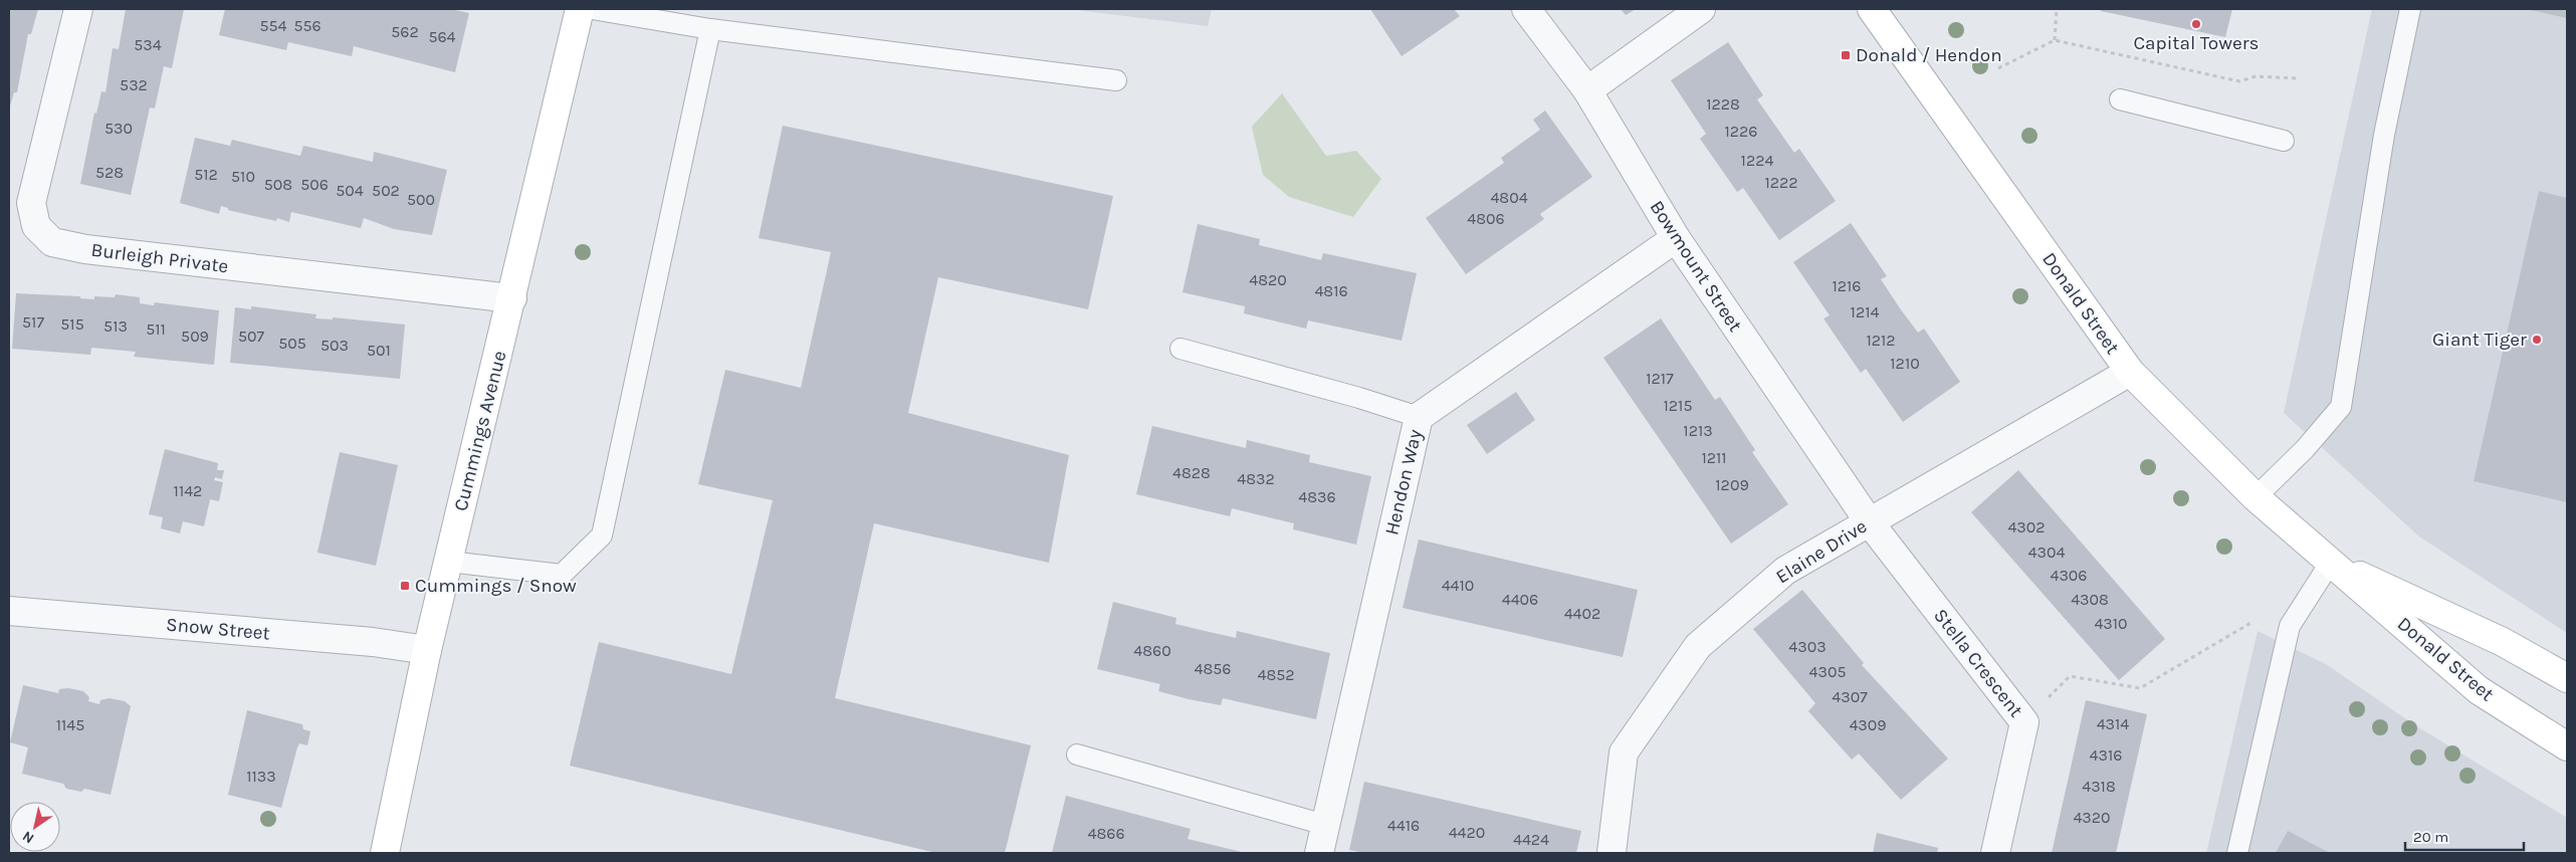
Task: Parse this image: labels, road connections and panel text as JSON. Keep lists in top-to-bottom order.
{
  "streets": {
    "street": [
      "Burleigh Private",
      "Bowmount Street",
      "Donald Street",
      "Cummings Avenue",
      "Hendon Way",
      "Elaine Drive",
      "Snow Street",
      "Stella Crescent"
    ]
  },
  "crossings": [
    ["Burleigh Private", "Cummings Avenue"],
    ["Bowmount Street", "Hendon Way"],
    ["Bowmount Street", "Elaine Drive"],
    ["Bowmount Street", "Stella Crescent"],
    ["Donald Street", "Elaine Drive"],
    ["Cummings Avenue", "Snow Street"],
    ["Elaine Drive", "Stella Crescent"]
  ],
  "places": {
    "other": ["Capital Towers", "Giant Tiger"],
    "transit": ["Donald / Hendon", "Cummings / Snow"]
  },
  "house_numbers": [
    "554",
    "556",
    "562",
    "564",
    "534",
    "532",
    "1228",
    "530",
    "1226",
    "1224",
    "528",
    "512",
    "510",
    "1222",
    "508",
    "506",
    "504",
    "502",
    "4804",
    "500",
    "4806",
    "4820",
    "1216",
    "4816",
    "1214",
    "517",
    "515",
    "513",
    "511",
    "509",
    "507",
    "1212",
    "505",
    "503",
    "501",
    "1210",
    "1217",
    "1215",
    "1213",
    "1211",
    "4828",
    "4832",
    "1209",
    "1142",
    "4836",
    "4302",
    "4304",
    "4306",
    "4410",
    "4406",
    "4308",
    "4402",
    "4310",
    "4303",
    "4860",
    "4856",
    "4305",
    "4852",
    "4307",
    "4314",
    "1145",
    "4309",
    "4316",
    "1133",
    "4318",
    "4320",
    "4416",
    "4420",
    "4866",
    "4424"
  ],
  "scale_bar": "20 m",
  "north": "bottom left"
}
